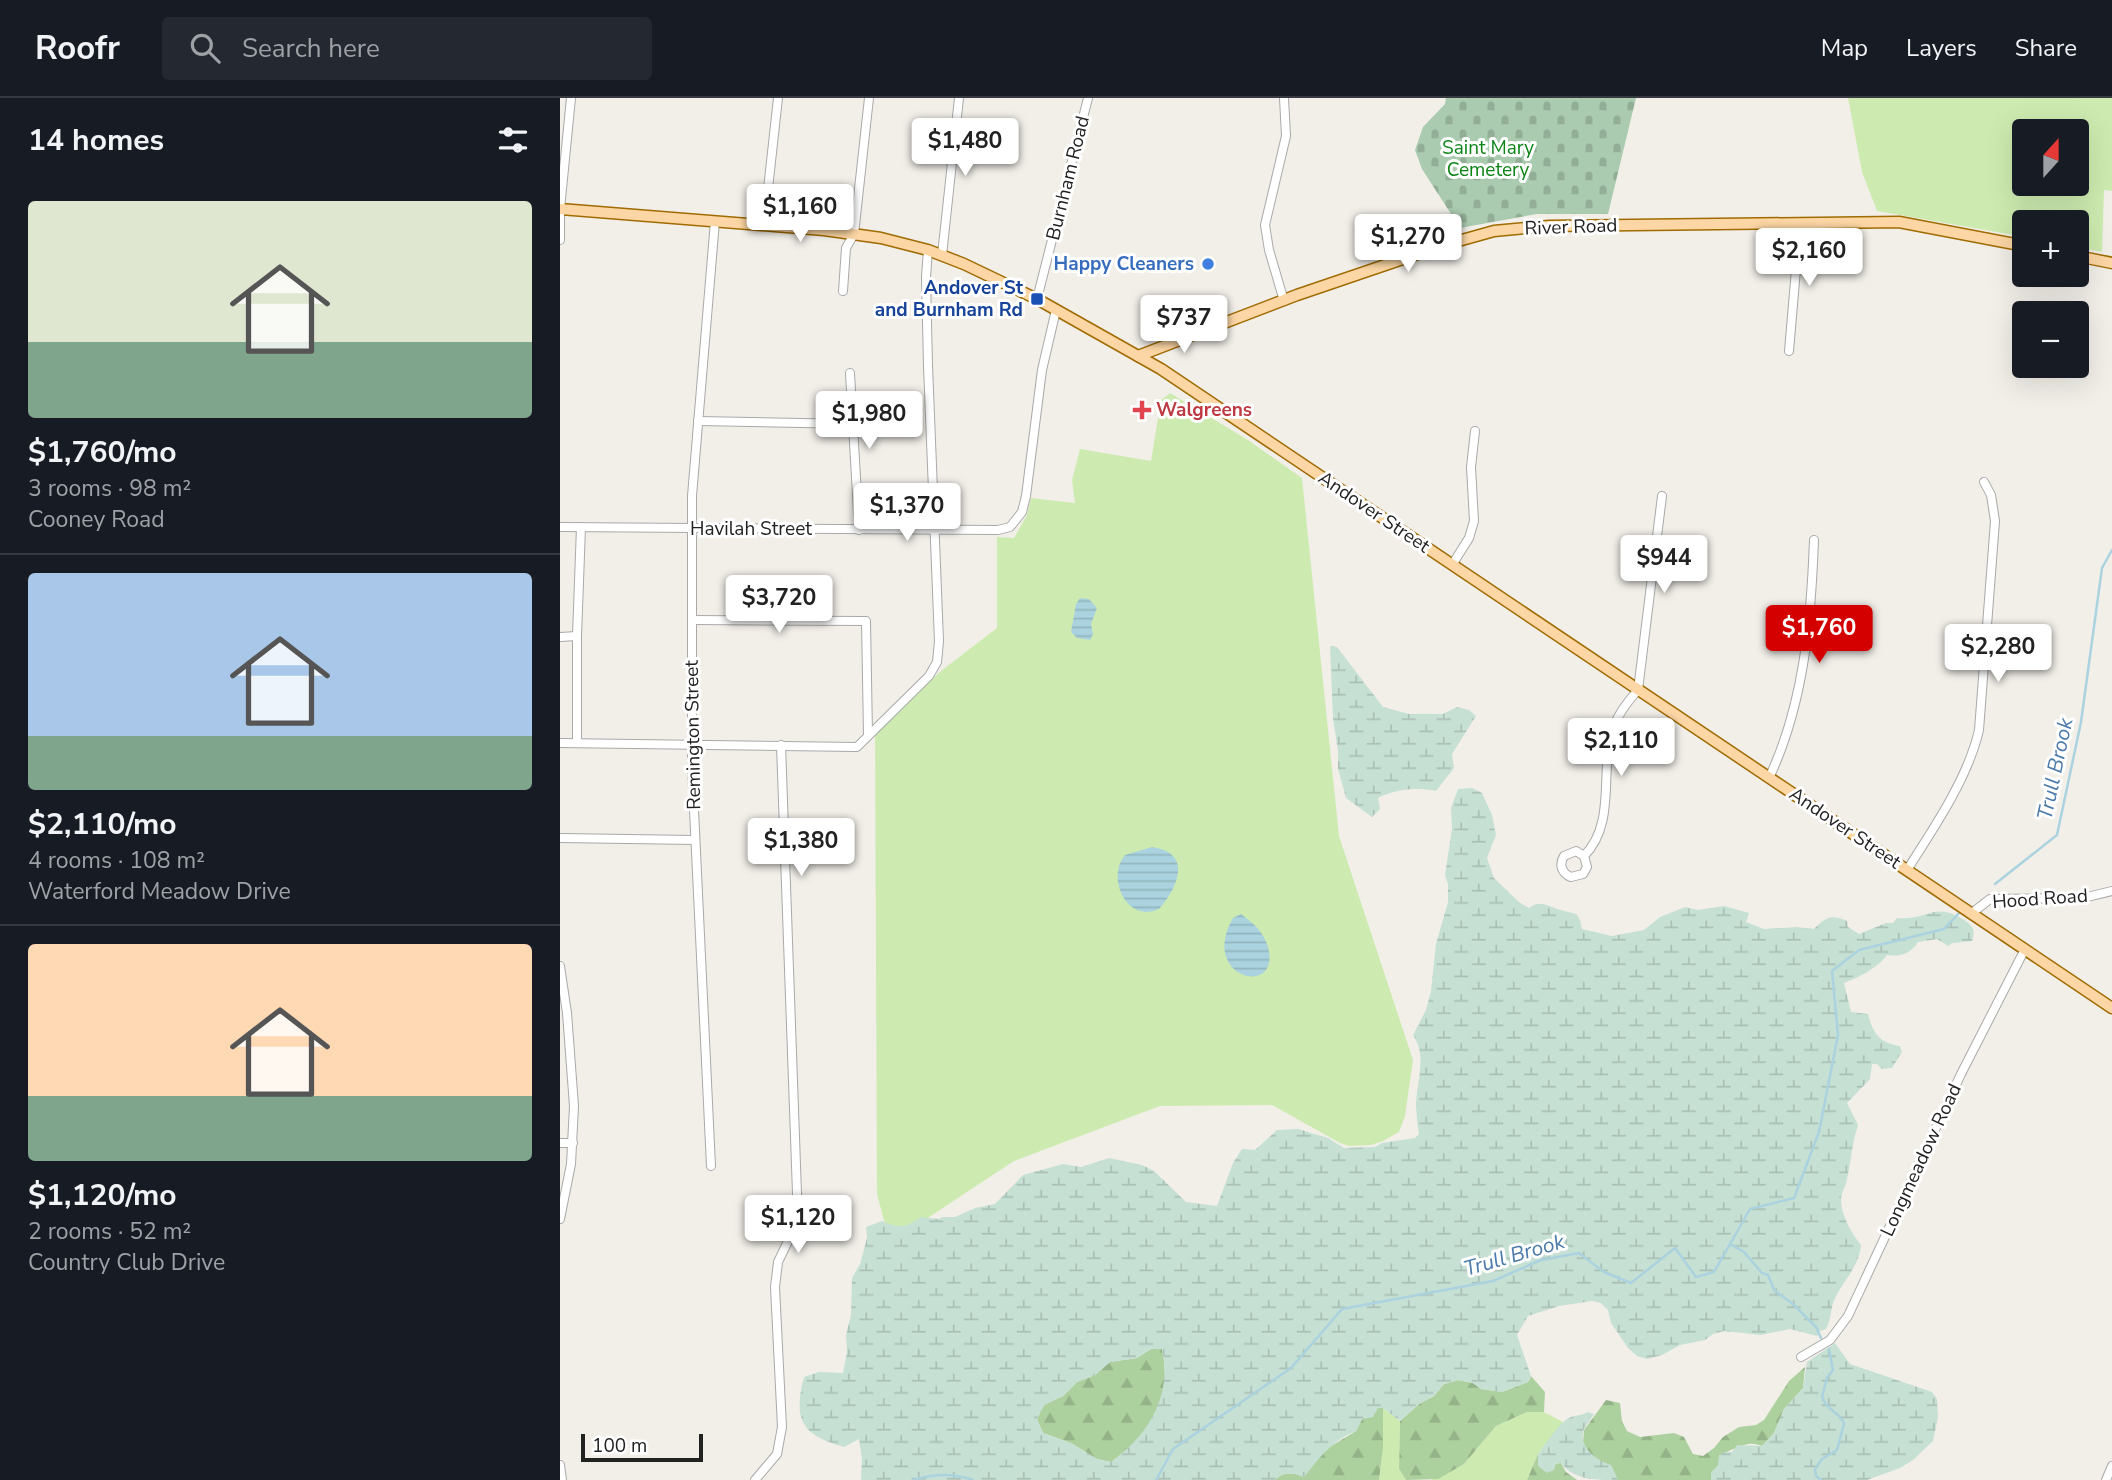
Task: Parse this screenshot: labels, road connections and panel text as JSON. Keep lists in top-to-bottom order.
{
  "streets": {
    "main road": ["River Road", "Andover Street"],
    "street": [
      "Burnham Road",
      "Havilah Street",
      "Remington Street",
      "Hood Road",
      "Longmeadow Road"
    ]
  },
  "crossings": [
    ["Burnham Road", "Andover Street"],
    ["River Road", "Andover Street"],
    ["Andover Street", "Havilah Street"],
    ["Andover Street", "Remington Street"],
    ["Andover Street", "Hood Road"],
    ["Andover Street", "Longmeadow Road"],
    ["Havilah Street", "Remington Street"]
  ],
  "water": ["Trull Brook"],
  "parks": ["Saint Mary Cemetery"],
  "places": {
    "other": ["Happy Cleaners"],
    "transit": ["Andover St and Burnham Rd"],
    "health": ["Walgreens"]
  },
  "scale_bar": "100 m",
  "north": "top",
  "page": {
    "header": "Roofr",
    "search": "Search here",
    "nav": ["Map", "Layers", "Share"],
    "heading": "14 homes",
    "price": [
      "$1,480",
      "$1,160",
      "$1,270",
      "$2,160",
      "$737",
      "$1,980",
      "$1,370",
      "$944",
      "$3,720",
      "$1,760",
      "$2,280",
      "$2,110",
      "$1,380",
      "$1,120"
    ],
    "map_buttons": ["+", "−"],
    "list": [
      {
        "name": "$1,760/mo",
        "note": "3 rooms · 98 m² · Cooney Road"
      },
      {
        "name": "$2,110/mo",
        "note": "4 rooms · 108 m² · Waterford Meadow Drive"
      },
      {
        "name": "$1,120/mo",
        "note": "2 rooms · 52 m² · Country Club Drive"
      }
    ],
    "scale": "100 m"
  }
}
